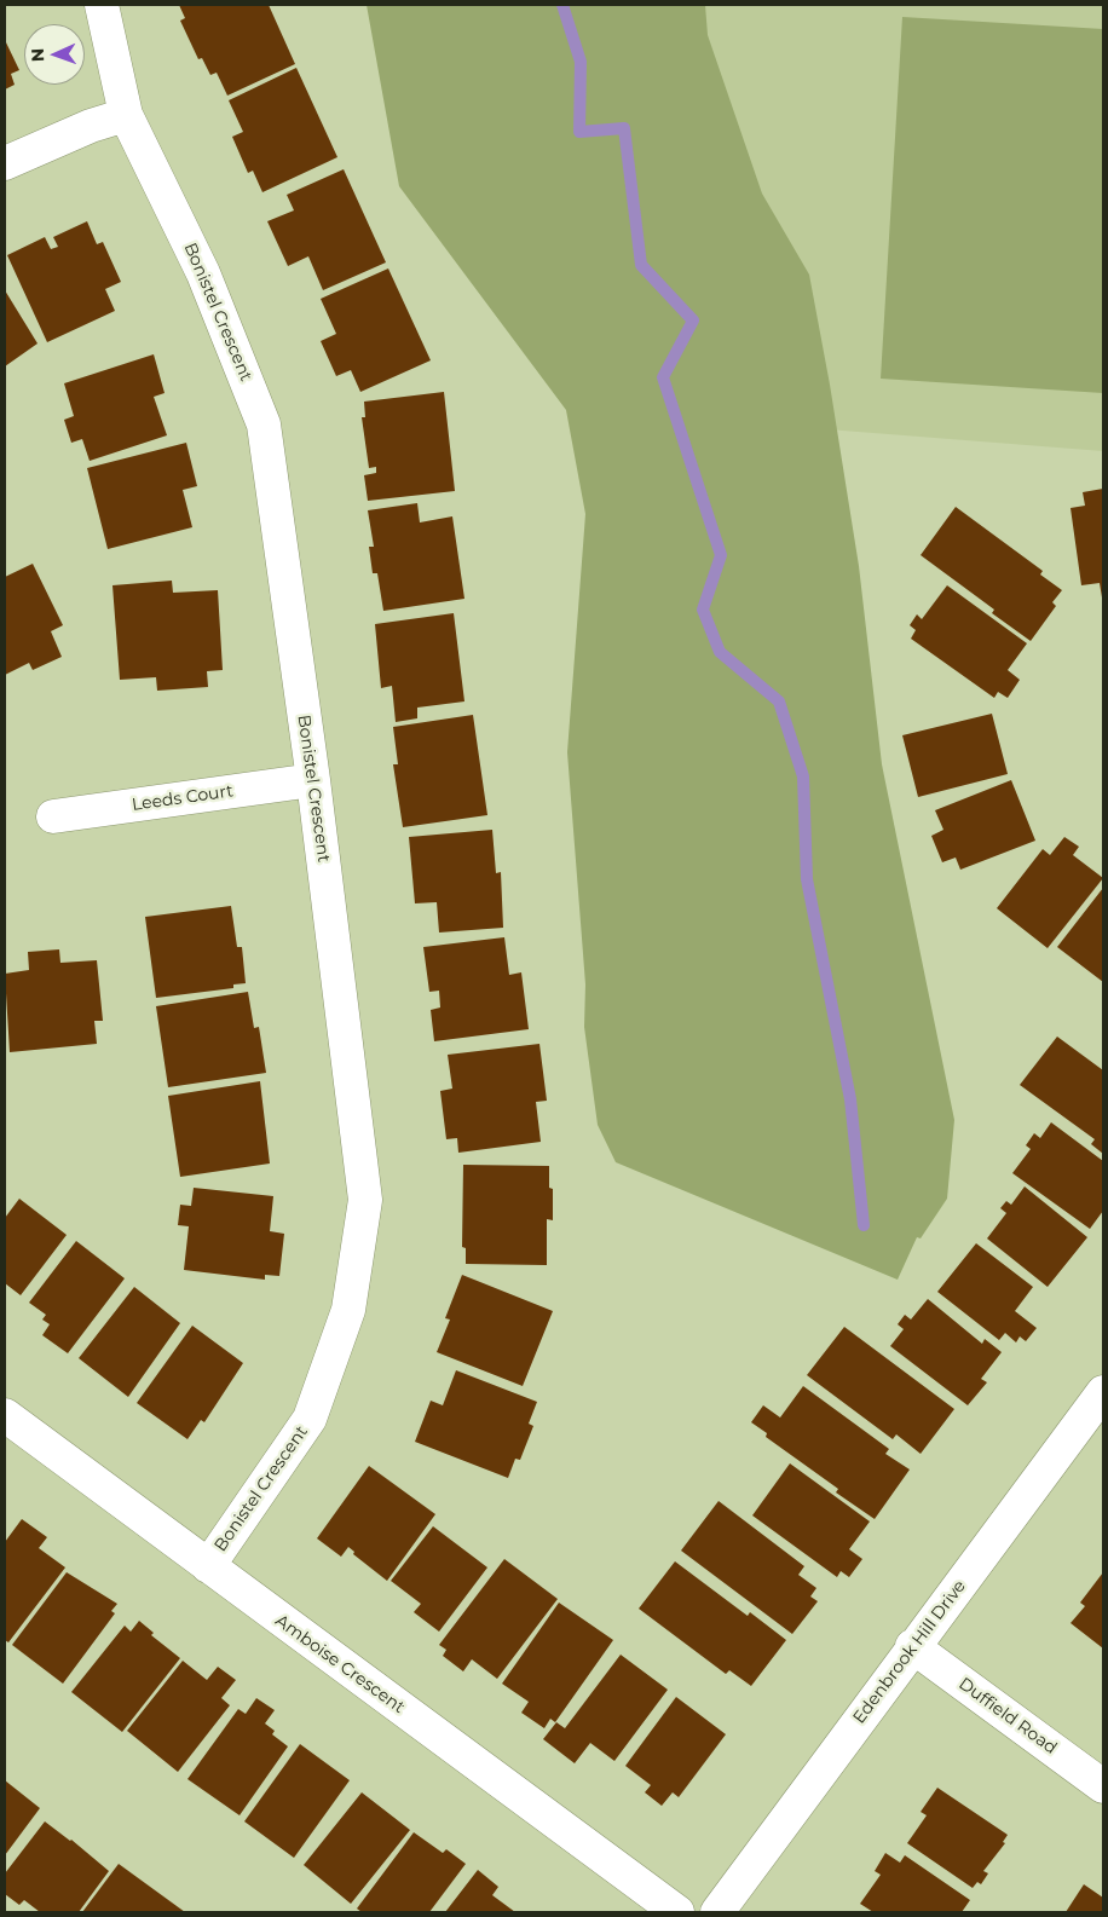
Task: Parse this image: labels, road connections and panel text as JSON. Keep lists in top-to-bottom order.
{
  "streets": {
    "street": [
      "Bonistel Crescent",
      "Leeds Court",
      "Edenbrook Hill Drive",
      "Amboise Crescent",
      "Duffield Road"
    ]
  },
  "crossings": [
    ["Bonistel Crescent", "Leeds Court"],
    ["Bonistel Crescent", "Amboise Crescent"],
    ["Edenbrook Hill Drive", "Duffield Road"]
  ],
  "north": "left"
}
